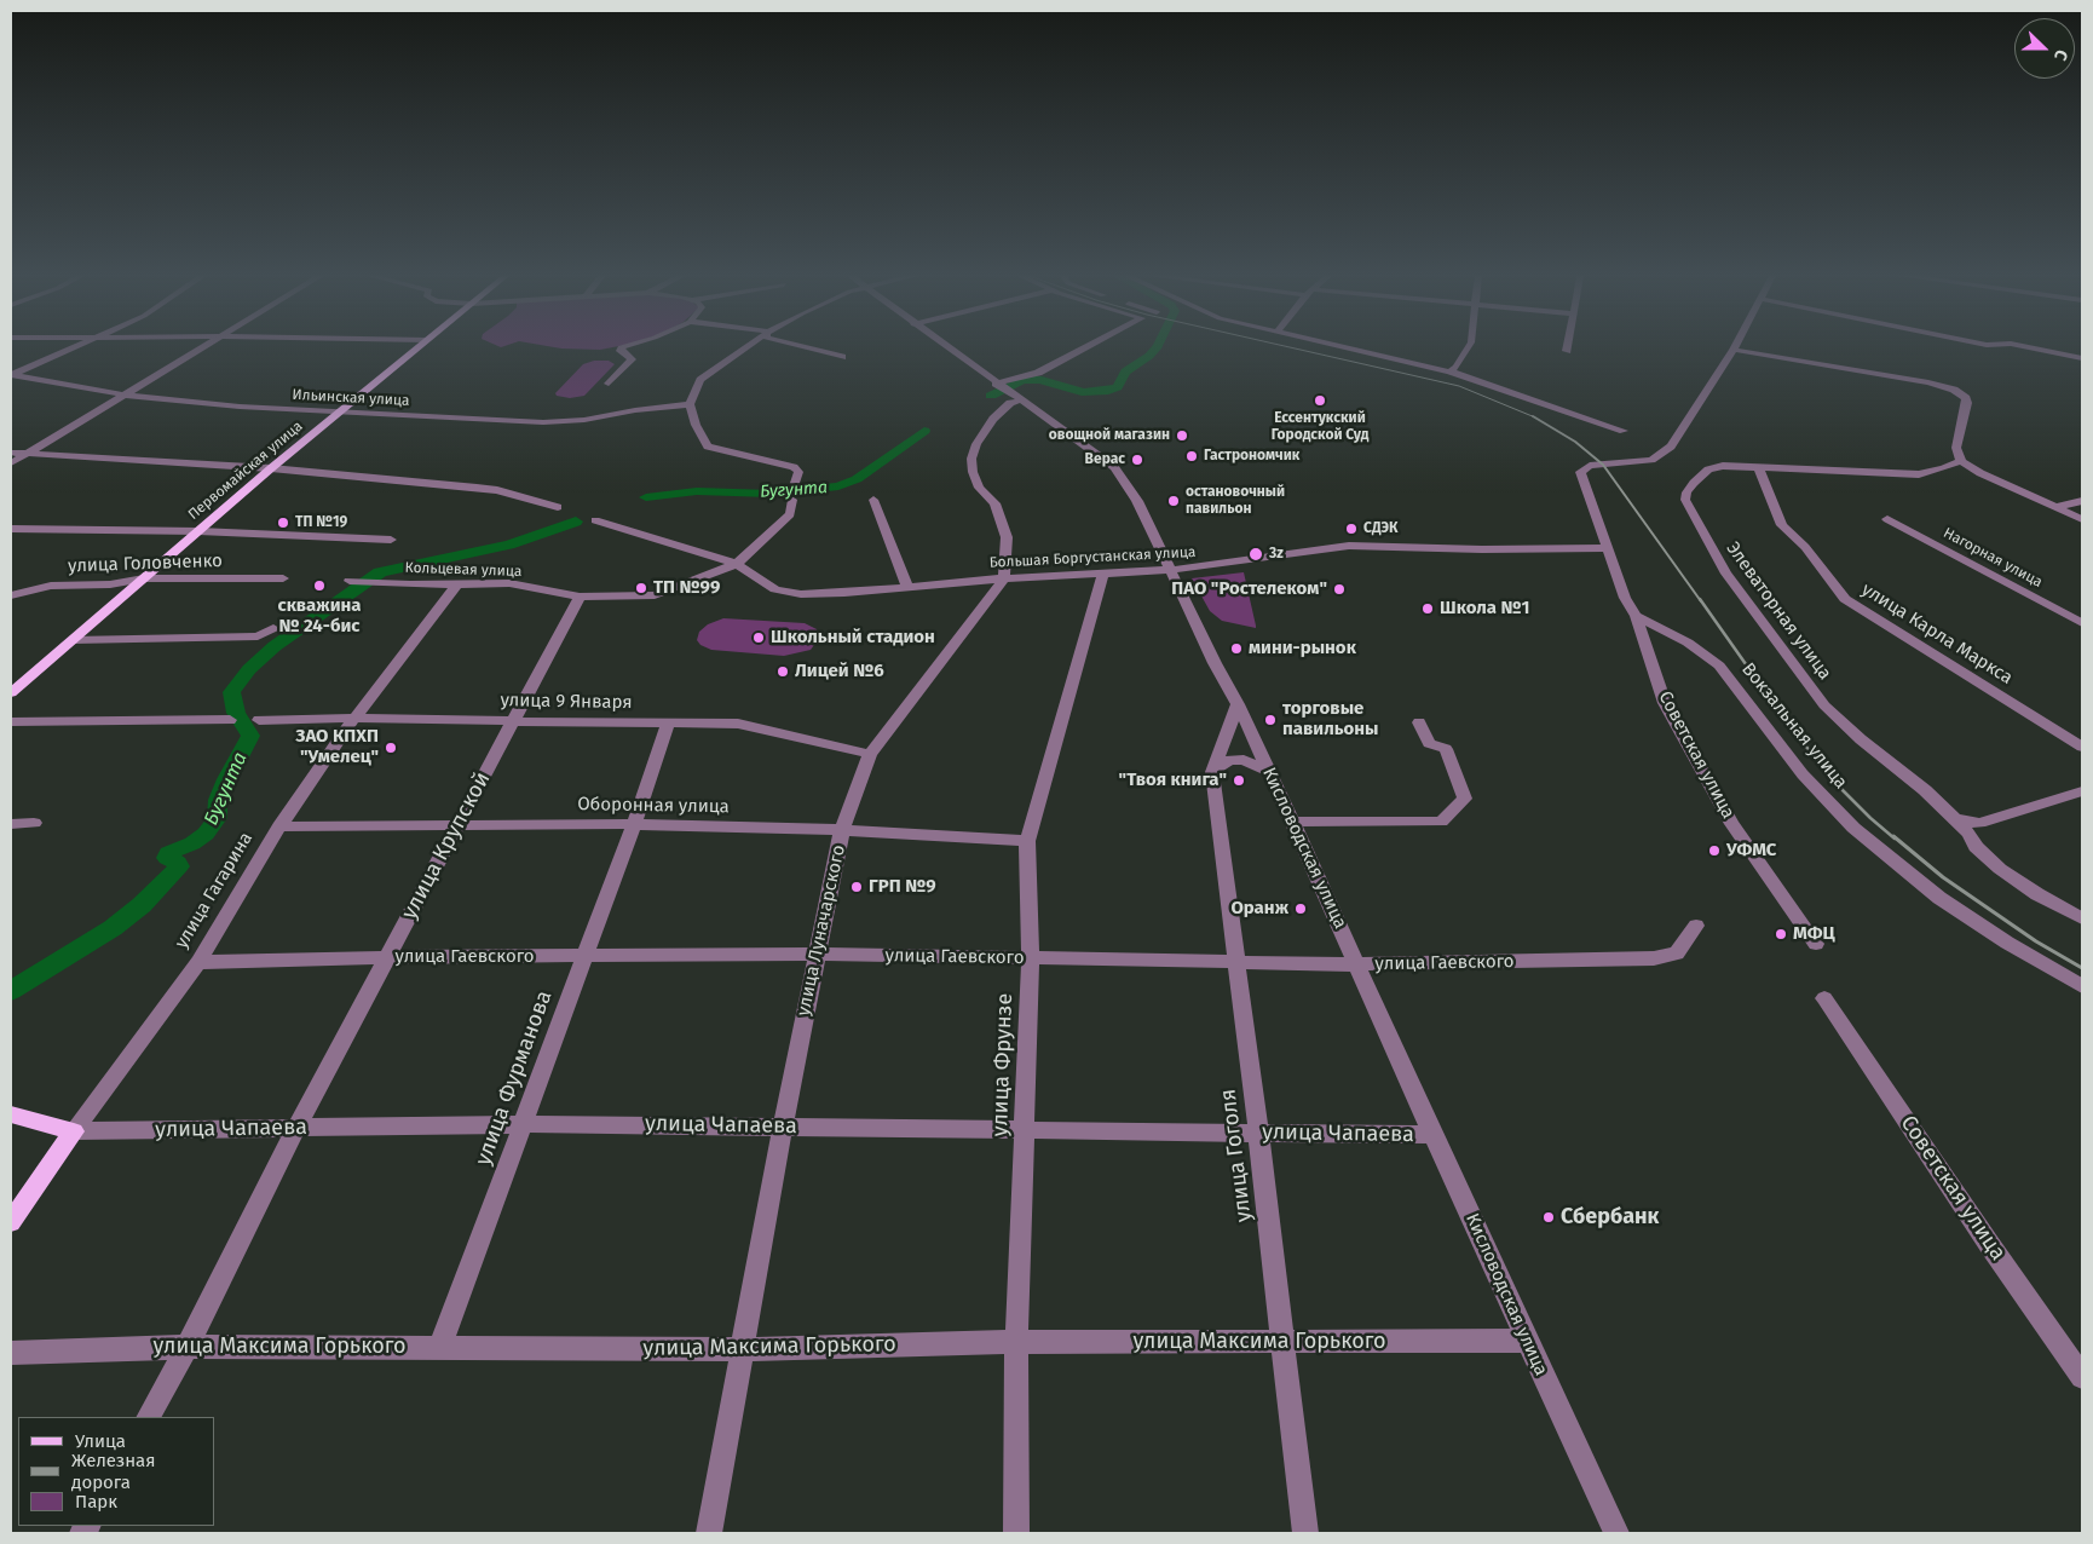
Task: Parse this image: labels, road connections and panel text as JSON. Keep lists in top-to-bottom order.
{
  "streets": {
    "main road": ["Первомайская улица", "улица Гагарина", "улица Чапаева"],
    "street": [
      "Ильинская улица",
      "Большая Боргустанская улица",
      "Нагорная улица",
      "улица Головченко",
      "Кольцевая улица",
      "Элеваторная улица",
      "улица Карла Маркса",
      "улица 9 Января",
      "Вокзальная улица",
      "Советская улица",
      "Оборонная улица",
      "улица Крупской",
      "Кисловодская улица",
      "улица Луначарского",
      "улица Гаевского",
      "улица Фрунзе",
      "улица Фурманова",
      "улица Гоголя",
      "улица Максима Горького"
    ]
  },
  "crossings": [
    ["Ильинская улица", "Первомайская улица"],
    ["Первомайская улица", "улица Головченко"],
    ["Первомайская улица", "Кольцевая улица"],
    ["Большая Боргустанская улица", "Кольцевая улица"],
    ["Большая Боргустанская улица", "Кисловодская улица"],
    ["Большая Боргустанская улица", "улица Луначарского"],
    ["Большая Боргустанская улица", "улица Фрунзе"],
    ["Кольцевая улица", "улица Крупской"],
    ["Кольцевая улица", "улица Гагарина"],
    ["Элеваторная улица", "улица Карла Маркса"],
    ["улица 9 Января", "улица Крупской"],
    ["улица 9 Января", "улица Гагарина"],
    ["улица 9 Января", "улица Луначарского"],
    ["улица 9 Января", "улица Фурманова"],
    ["Вокзальная улица", "Советская улица"],
    ["Оборонная улица", "улица Крупской"],
    ["Оборонная улица", "улица Гагарина"],
    ["Оборонная улица", "улица Луначарского"],
    ["Оборонная улица", "улица Фрунзе"],
    ["Оборонная улица", "улица Фурманова"],
    ["улица Крупской", "улица Гаевского"],
    ["улица Крупской", "улица Чапаева"],
    ["улица Крупской", "улица Максима Горького"],
    ["Кисловодская улица", "улица Гаевского"],
    ["Кисловодская улица", "улица Чапаева"],
    ["Кисловодская улица", "улица Гоголя"],
    ["Кисловодская улица", "улица Максима Горького"],
    ["улица Гагарина", "улица Гаевского"],
    ["улица Гагарина", "улица Чапаева"],
    ["улица Луначарского", "улица Гаевского"],
    ["улица Луначарского", "улица Чапаева"],
    ["улица Луначарского", "улица Максима Горького"],
    ["улица Гаевского", "улица Фрунзе"],
    ["улица Гаевского", "улица Фурманова"],
    ["улица Гаевского", "улица Гоголя"],
    ["улица Фрунзе", "улица Чапаева"],
    ["улица Фрунзе", "улица Максима Горького"],
    ["улица Фурманова", "улица Чапаева"],
    ["улица Фурманова", "улица Максима Горького"],
    ["улица Чапаева", "улица Гоголя"],
    ["улица Гоголя", "улица Максима Горького"]
  ],
  "water": ["Бугунта"],
  "places": [
    "Ессентукский Городской Суд",
    "овощной магазин",
    "Гастрономчик",
    "Верас",
    "остановочный павильон",
    "ТП №19",
    "СДЭК",
    "3z",
    "скважина № 24-бис",
    "ТП №99",
    "ПАО \"Ростелеком\"",
    "Школа №1",
    "Школьный стадион",
    "мини-рынок",
    "Лицей №6",
    "торговые павильоны",
    "ЗАО КПХП \"Умелец\"",
    "\"Твоя книга\"",
    "УФМС",
    "ГРП №9",
    "Оранж",
    "МФЦ",
    "Сбербанк"
  ],
  "legend": ["Улица", "Железная дорога", "Парк"],
  "north": "right"
}
